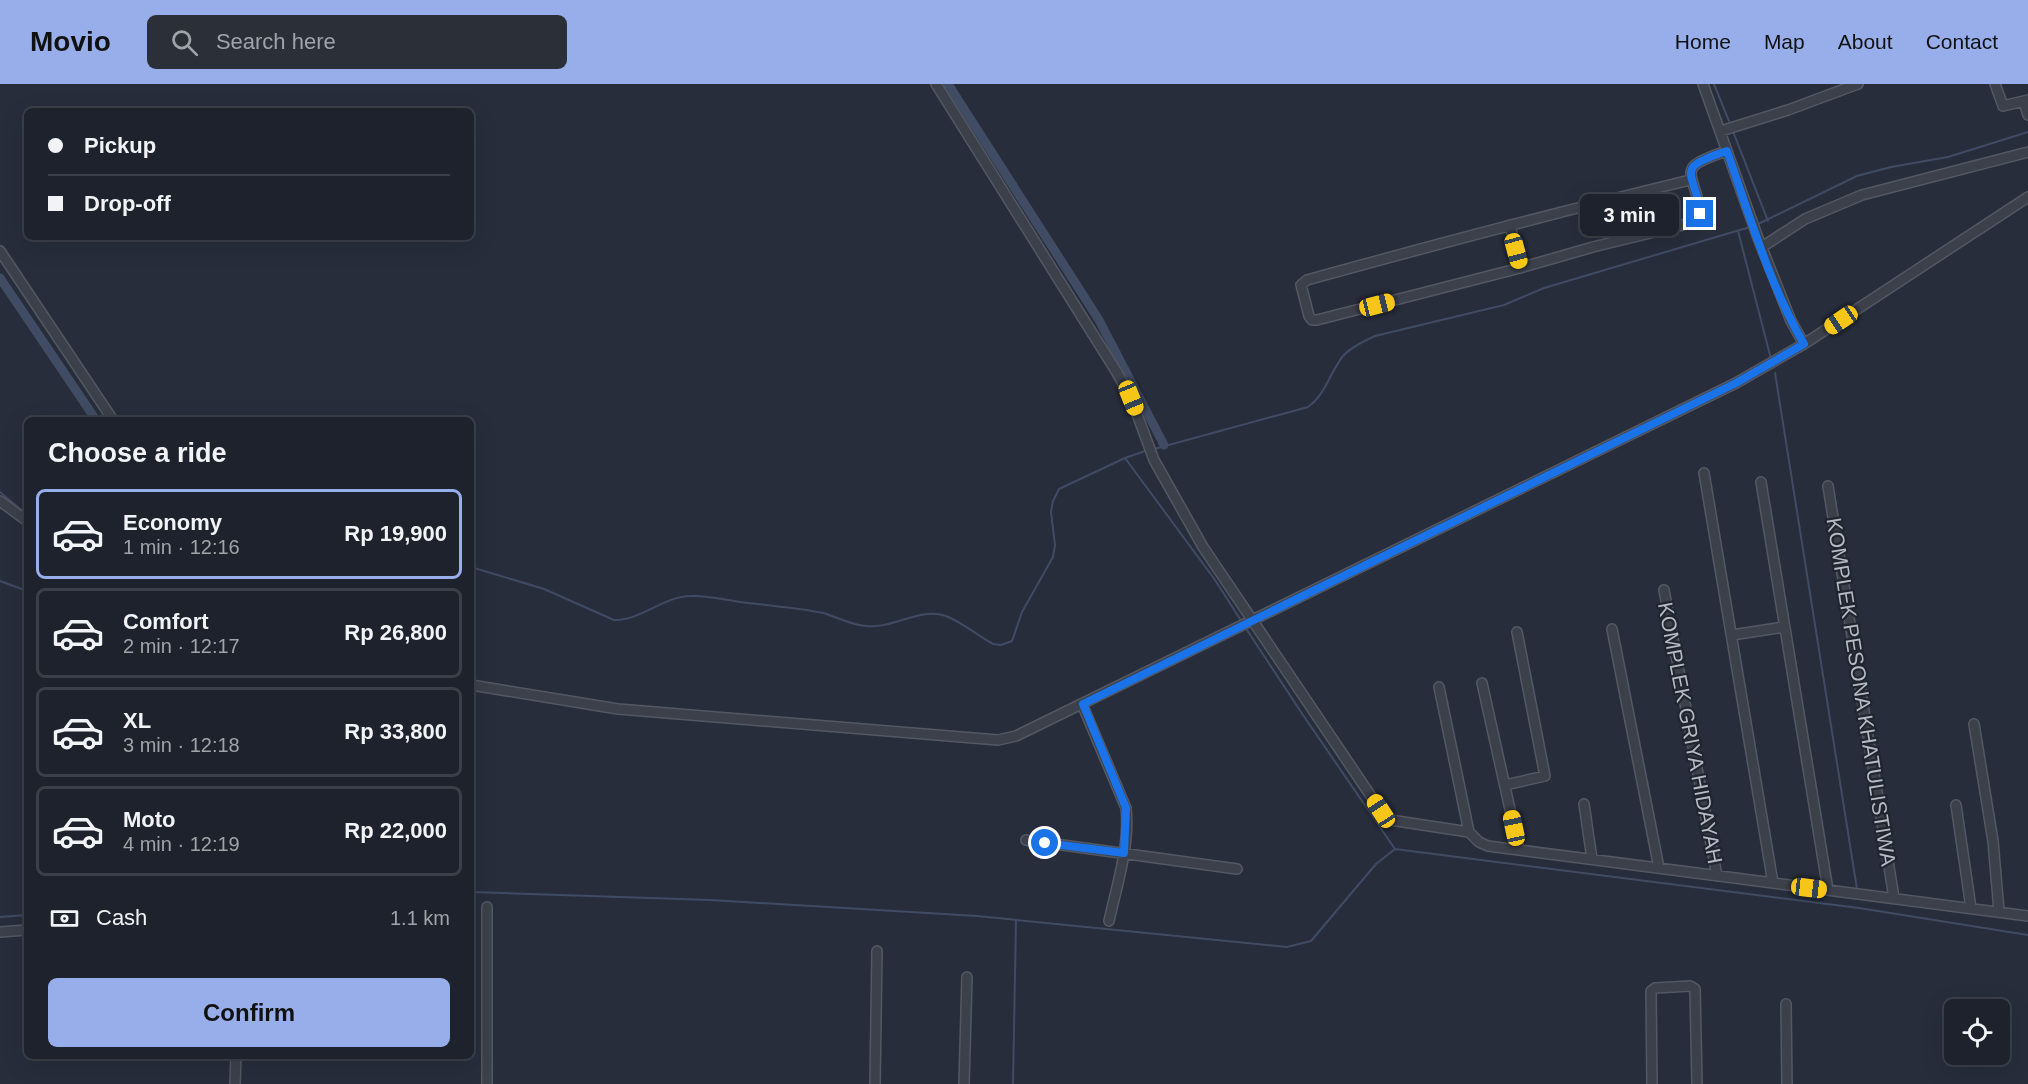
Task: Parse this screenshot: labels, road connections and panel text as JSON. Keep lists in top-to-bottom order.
{
  "streets": {
    "street": ["KOMPLEK PESONA KHATULISTIWA", "KOMPLEK GRIYA HIDAYAH"]
  },
  "page": {
    "header": "Movio",
    "search": "Search here",
    "nav": [
      "Home",
      "Map",
      "About",
      "Contact"
    ],
    "banner": ["Pickup", "Drop-off"],
    "bubble": "3 min",
    "heading": "Choose a ride",
    "list": [
      {
        "name": "Economy",
        "note": "1 min · 12:16",
        "value": "Rp 19,900"
      },
      {
        "name": "Comfort",
        "note": "2 min · 12:17",
        "value": "Rp 26,800"
      },
      {
        "name": "XL",
        "note": "3 min · 12:18",
        "value": "Rp 33,800"
      },
      {
        "name": "Moto",
        "note": "4 min · 12:19",
        "value": "Rp 22,000"
      }
    ],
    "pay": ["Cash", "1.1 km"],
    "buttons": "Confirm"
  }
}
